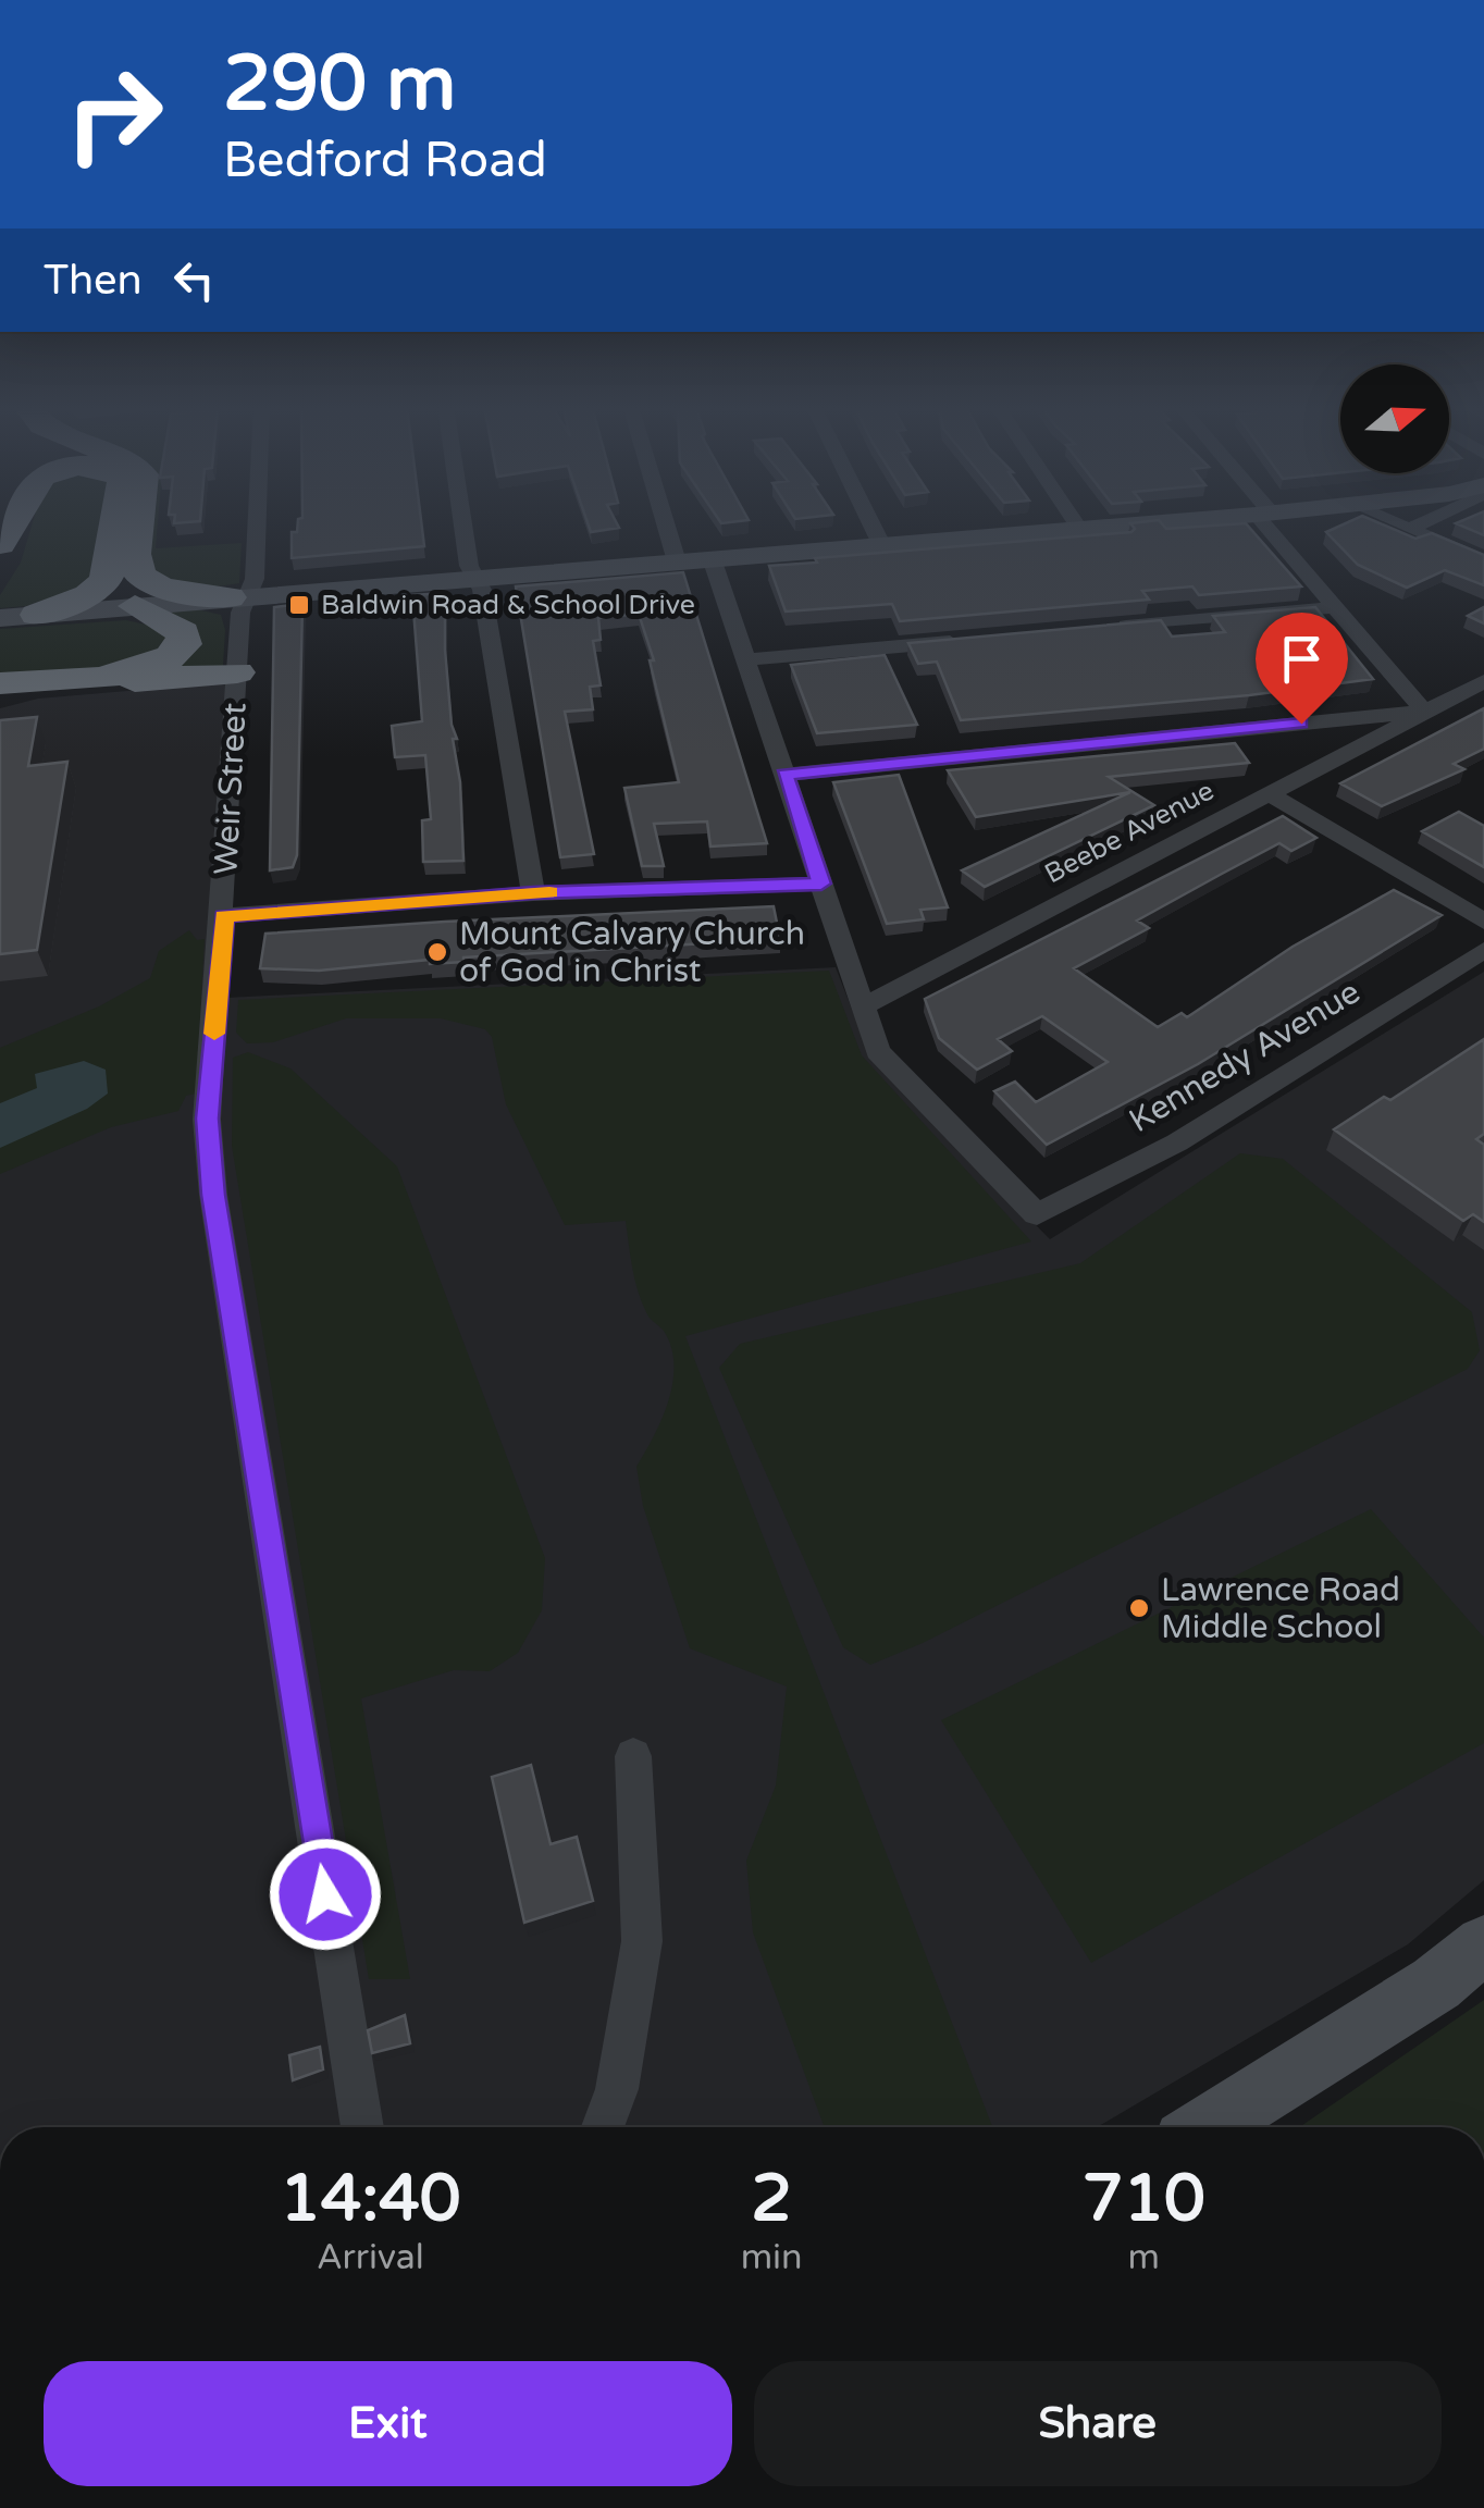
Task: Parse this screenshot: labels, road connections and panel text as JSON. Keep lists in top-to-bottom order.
{
  "streets": {
    "street": ["Weir Street", "Beebe Avenue", "Kennedy Avenue"]
  },
  "crossings": [
    ["Beebe Avenue", "Kennedy Avenue"]
  ],
  "places": {
    "transit": ["Baldwin Road & School Drive"],
    "other": ["Mount Calvary Church of God in Christ", "Lawrence Road Middle School"]
  },
  "north": "right",
  "page": {
    "turn": ["290 m", "Bedford Road"],
    "then": "Then",
    "eta": [
      "14:40",
      "Arrival",
      "2",
      "min",
      "710",
      "m"
    ],
    "buttons": ["Exit", "Share"]
  }
}
